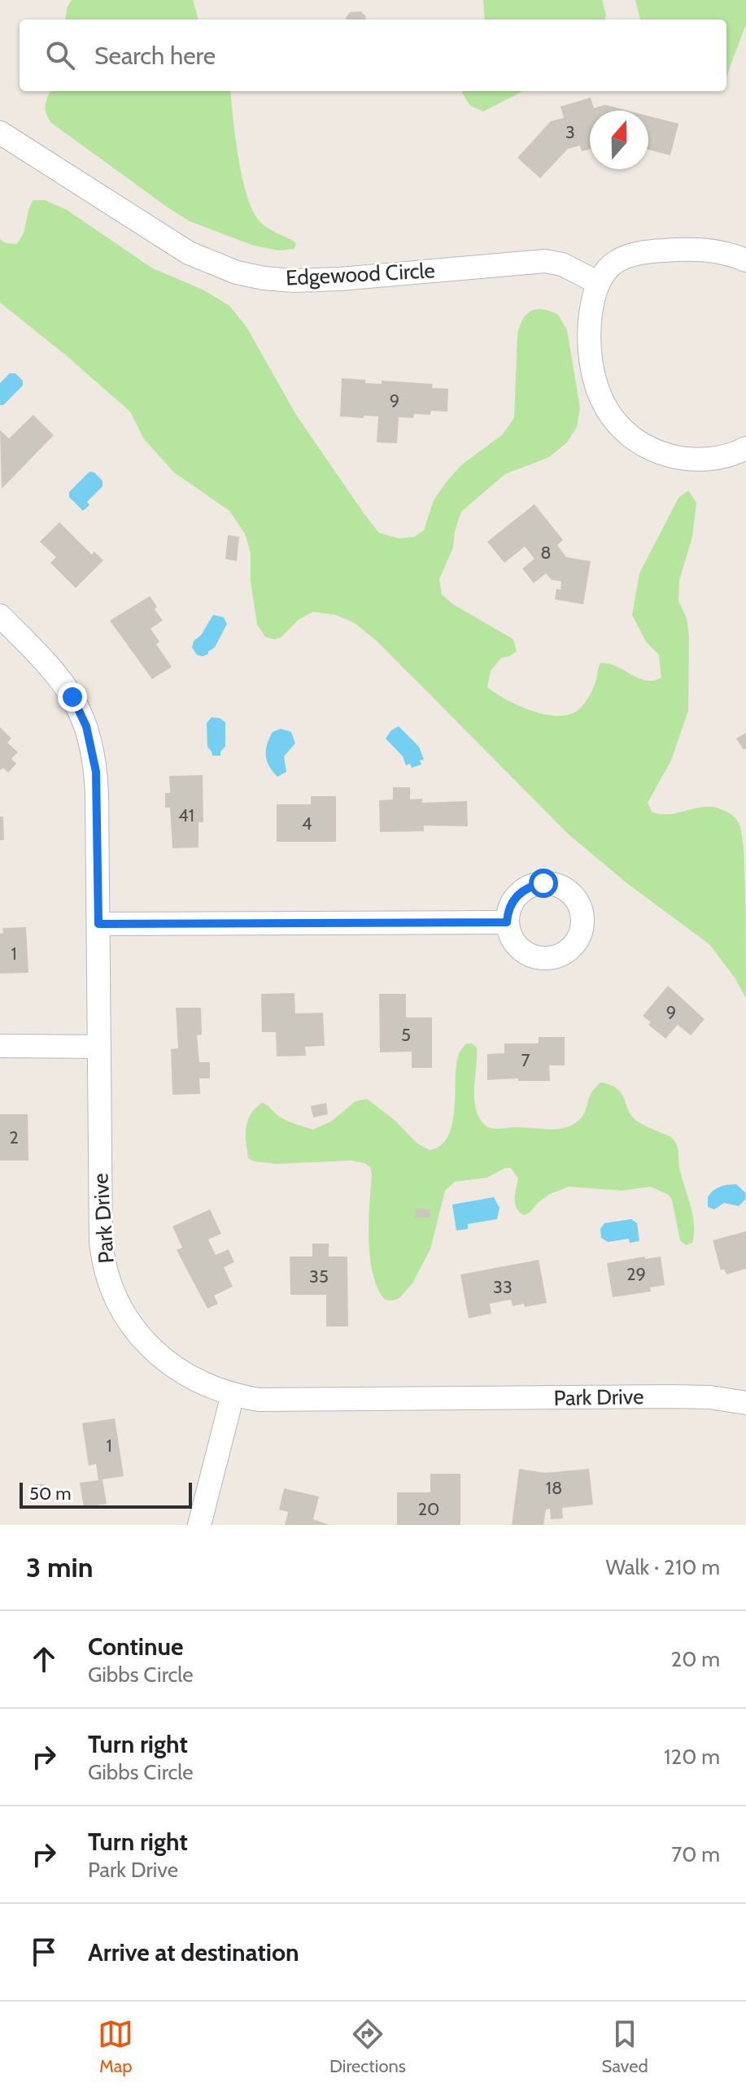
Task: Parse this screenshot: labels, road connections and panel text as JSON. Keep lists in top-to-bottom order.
{
  "streets": {
    "street": ["Edgewood Circle", "Park Drive"]
  },
  "house_numbers": [
    "3",
    "9",
    "8",
    "41",
    "4",
    "1",
    "9",
    "5",
    "7",
    "2",
    "29",
    "35",
    "33",
    "1",
    "18",
    "20"
  ],
  "scale_bar": "50 m",
  "north": "top",
  "page": {
    "search": "Search here",
    "scale": "50 m",
    "heading": ["3 min", "Walk · 210 m"],
    "list": [
      ["Continue", "Gibbs Circle", "20 m"],
      ["Turn right", "Gibbs Circle", "120 m"],
      ["Turn right", "Park Drive", "70 m"],
      "Arrive at destination"
    ],
    "nav": ["Map", "Directions", "Saved"]
  }
}
